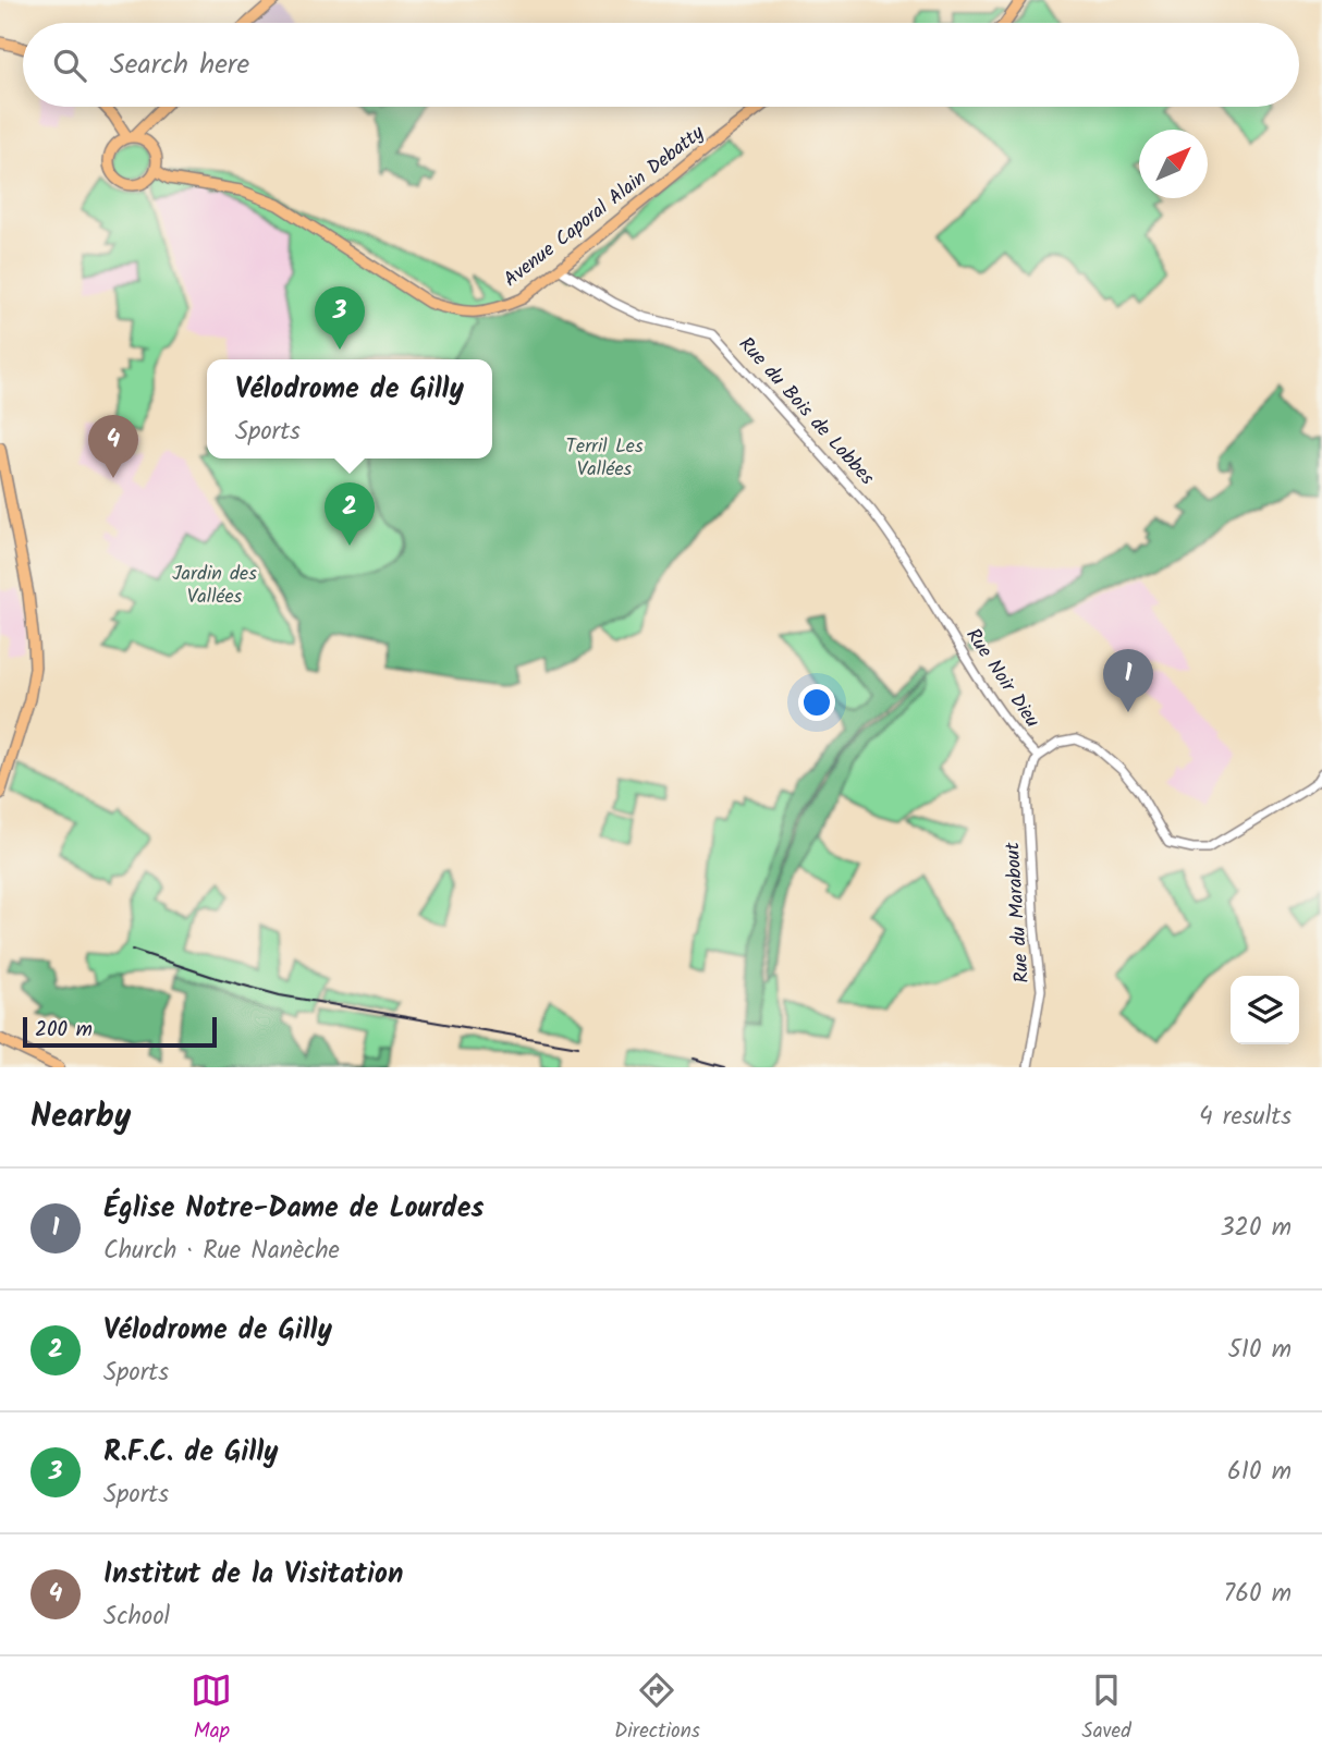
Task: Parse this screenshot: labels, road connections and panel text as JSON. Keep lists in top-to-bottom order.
{
  "streets": {
    "main road": ["Avenue Caporal Alain Debatty"],
    "street": ["Rue du Bois de Lobbes", "Rue Noir Dieu", "Rue du Marabout"]
  },
  "crossings": [
    ["Avenue Caporal Alain Debatty", "Rue du Bois de Lobbes"],
    ["Rue du Bois de Lobbes", "Rue Noir Dieu"],
    ["Rue Noir Dieu", "Rue du Marabout"]
  ],
  "parks": ["Terril Les Vallées", "Jardin des Vallées"],
  "scale_bar": "200 m",
  "north": "top right",
  "page": {
    "search": "Search here",
    "pins": [
      "3",
      "4",
      "2",
      "1"
    ],
    "popup": ["Vélodrome de Gilly", "Sports"],
    "scale": "200 m",
    "heading": ["Nearby", "4 results"],
    "list": [
      {
        "mark": "1",
        "name": "Église Notre-Dame de Lourdes",
        "note": "Church · Rue Nanèche",
        "value": "320 m"
      },
      {
        "mark": "2",
        "name": "Vélodrome de Gilly",
        "note": "Sports",
        "value": "510 m"
      },
      {
        "mark": "3",
        "name": "R.F.C. de Gilly",
        "note": "Sports",
        "value": "610 m"
      },
      {
        "mark": "4",
        "name": "Institut de la Visitation",
        "note": "School",
        "value": "760 m"
      }
    ],
    "nav": ["Map", "Directions", "Saved"]
  }
}
